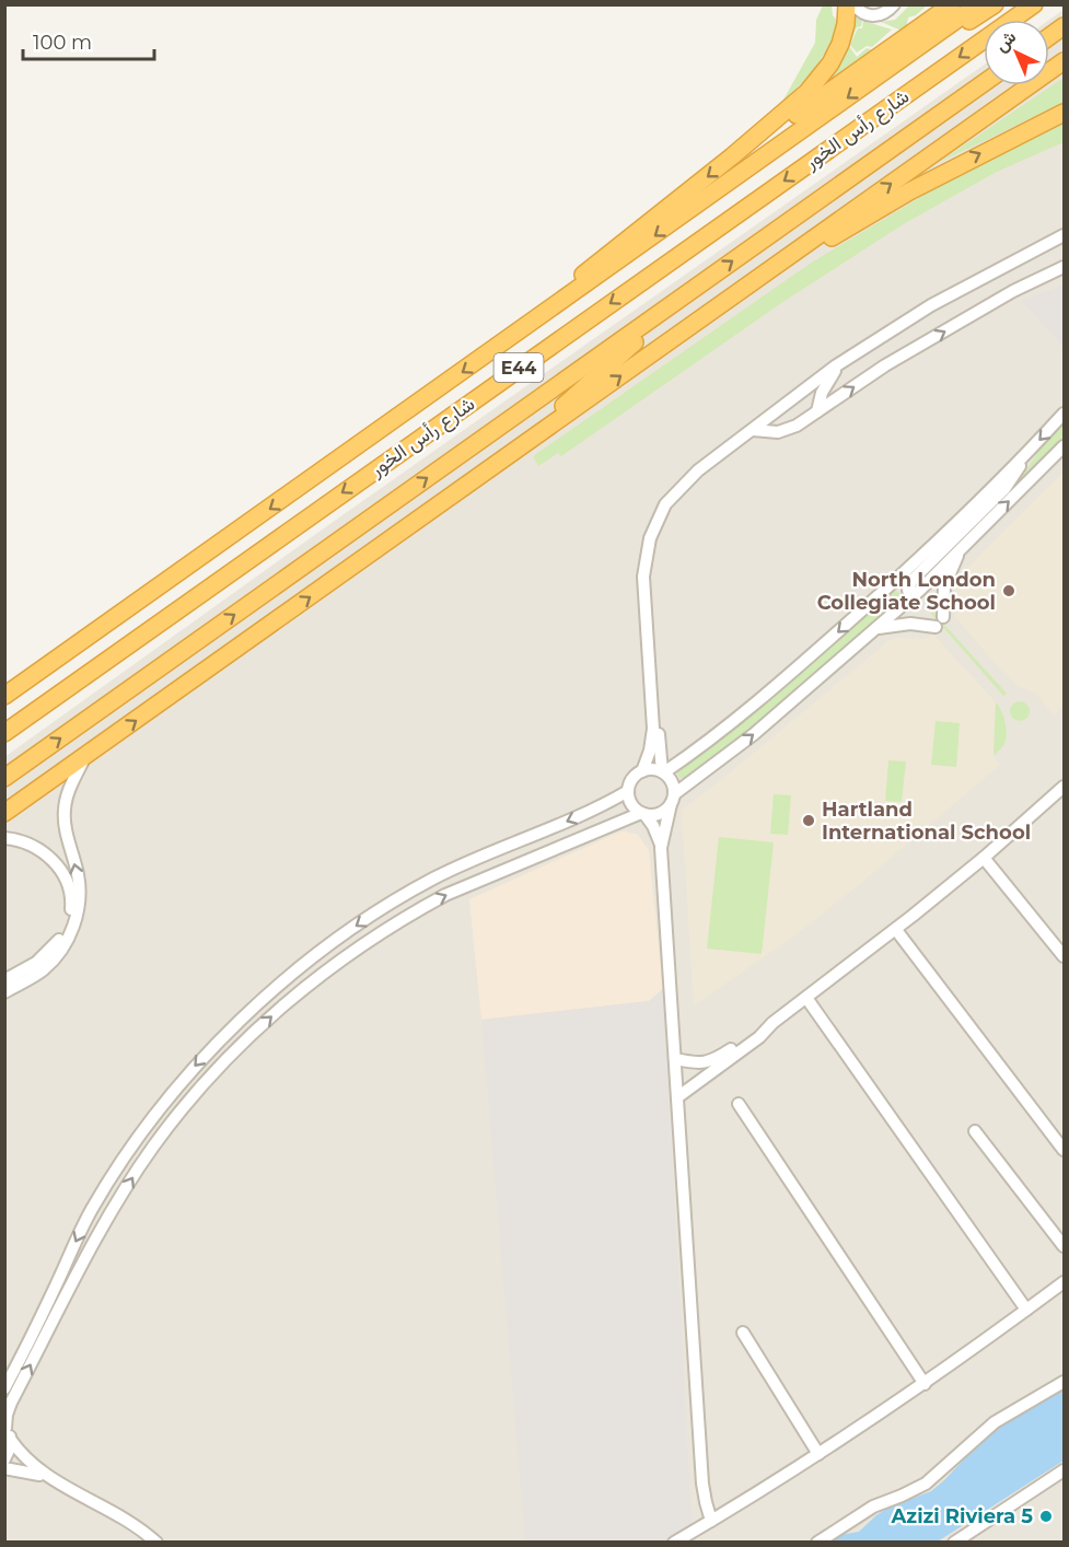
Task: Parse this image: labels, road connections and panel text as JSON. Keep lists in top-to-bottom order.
{
  "streets": {
    "highway": ["شارع رأس الخور", "E44"]
  },
  "places": ["North London Collegiate School", "Hartland International School", "Azizi Riviera 5"],
  "scale_bar": "100 m",
  "north": "top left"
}
